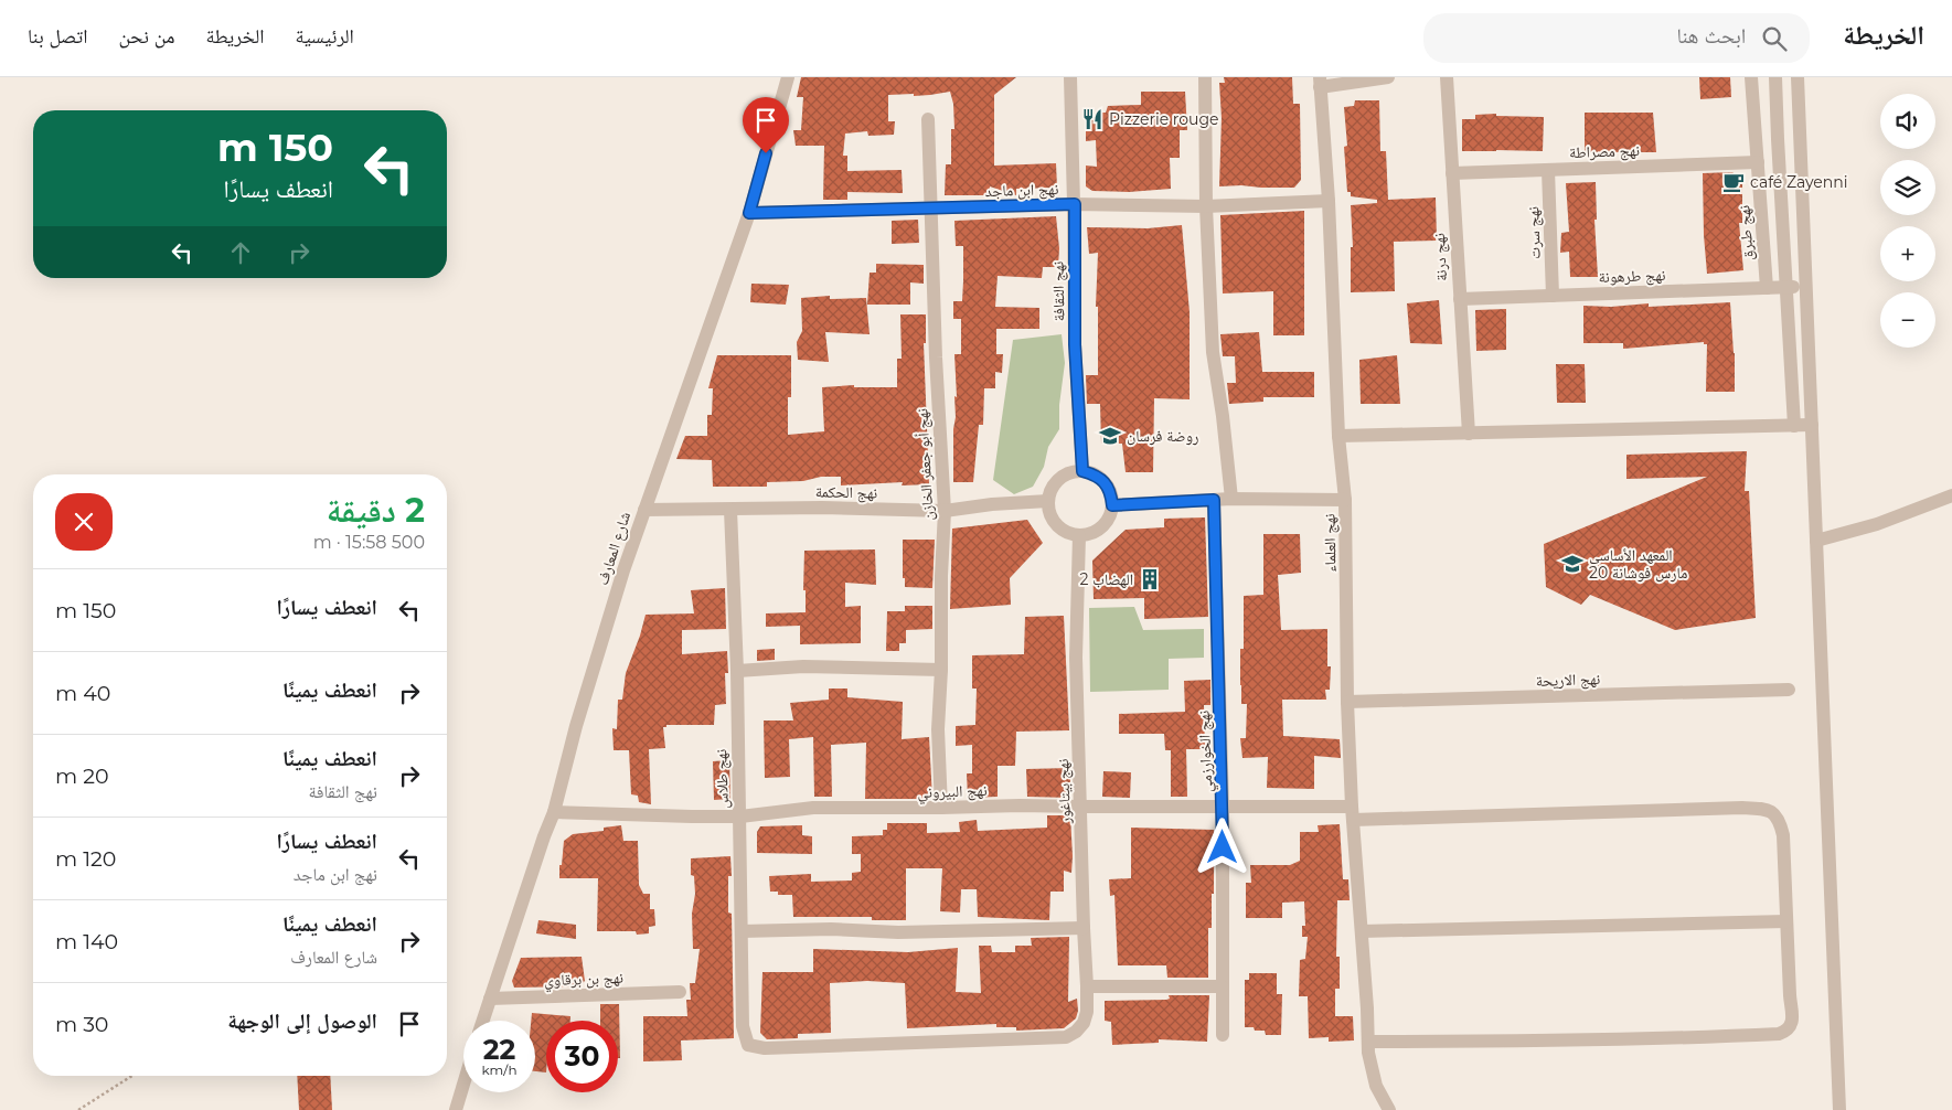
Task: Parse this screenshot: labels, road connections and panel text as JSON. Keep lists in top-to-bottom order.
{
  "streets": {
    "street": [
      "نهج مصراطة",
      "نهج ابن ماجد",
      "نهج سرت",
      "نهج طبرق",
      "نهج درنة",
      "نهج طرهونة",
      "نهج الثقافة",
      "نهج أبو جعفر الخازن",
      "نهج الحكمة",
      "نهج العلماء",
      "شارع المعارف",
      "نهج الاريحة",
      "نهج الخوارزمي",
      "نهج طلاس",
      "نهج البيروني",
      "نهج بيتاغور",
      "نهج بن برقاوي"
    ]
  },
  "crossings": [
    ["نهج مصراطة", "نهج سرت"],
    ["نهج مصراطة", "نهج طبرق"],
    ["نهج مصراطة", "نهج درنة"],
    ["نهج ابن ماجد", "نهج الثقافة"],
    ["نهج ابن ماجد", "نهج أبو جعفر الخازن"],
    ["نهج ابن ماجد", "نهج العلماء"],
    ["نهج ابن ماجد", "شارع المعارف"],
    ["نهج سرت", "نهج طرهونة"],
    ["نهج طبرق", "نهج طرهونة"],
    ["نهج درنة", "نهج طرهونة"],
    ["نهج الثقافة", "نهج الحكمة"],
    ["نهج الثقافة", "نهج بيتاغور"],
    ["نهج أبو جعفر الخازن", "نهج الحكمة"],
    ["نهج أبو جعفر الخازن", "نهج البيروني"],
    ["نهج الحكمة", "شارع المعارف"],
    ["نهج الحكمة", "نهج طلاس"],
    ["نهج الحكمة", "نهج بيتاغور"],
    ["نهج العلماء", "نهج الاريحة"],
    ["نهج العلماء", "نهج البيروني"],
    ["شارع المعارف", "نهج البيروني"],
    ["شارع المعارف", "نهج بن برقاوي"],
    ["نهج الخوارزمي", "نهج البيروني"],
    ["نهج طلاس", "نهج البيروني"],
    ["نهج طلاس", "نهج بيتاغور"],
    ["نهج البيروني", "نهج بيتاغور"]
  ],
  "places": {
    "restaurant": ["Pizzerie rouge"],
    "cafe": ["café Zayenni"],
    "school or university": ["روضة فرسان", "المعهد الأساسي 20 مارس فوشانة"],
    "building": ["الهضاب 2"]
  },
  "page": {
    "header": "الخريطة",
    "search": "ابحث هنا",
    "nav": [
      "الرئيسية",
      "الخريطة",
      "من نحن",
      "اتصل بنا"
    ],
    "map_buttons": ["+", "−"],
    "turn": ["150 m", "انعطف يسارًا"],
    "heading": ["2 دقيقة", "500 m · 15:58"],
    "list": [
      {
        "name": "انعطف يسارًا",
        "value": "150 m"
      },
      {
        "name": "انعطف يمينًا",
        "value": "40 m"
      },
      {
        "name": "انعطف يمينًا",
        "note": "نهج الثقافة",
        "value": "20 m"
      },
      {
        "name": "انعطف يسارًا",
        "note": "نهج ابن ماجد",
        "value": "120 m"
      },
      {
        "name": "انعطف يمينًا",
        "note": "شارع المعارف",
        "value": "140 m"
      },
      {
        "name": "الوصول إلى الوجهة",
        "value": "30 m"
      }
    ],
    "speed": "22 km/h",
    "limit": "30"
  }
}
